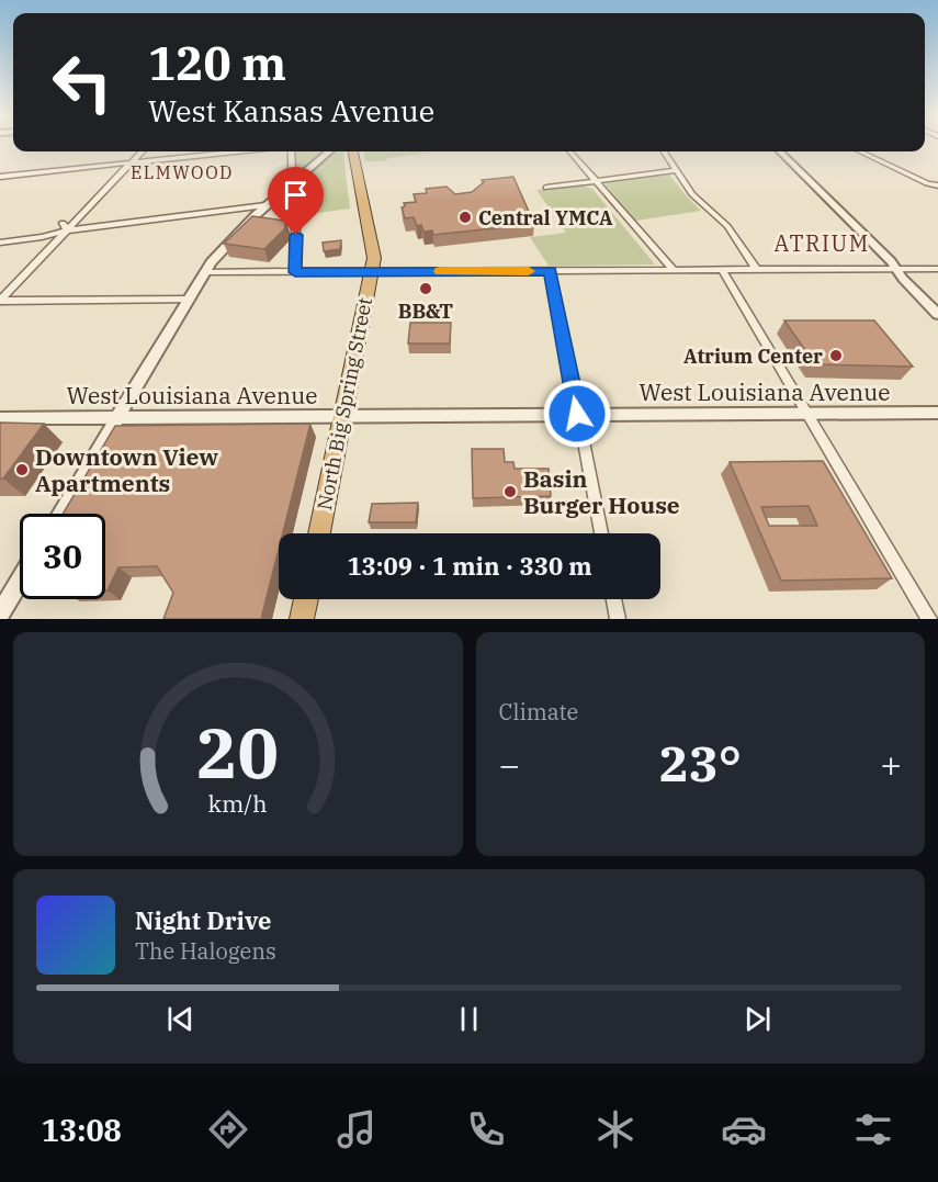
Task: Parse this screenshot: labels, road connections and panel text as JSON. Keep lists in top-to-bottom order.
{
  "streets": {
    "highway": ["North Big Spring Street"],
    "street": ["West Louisiana Avenue"]
  },
  "crossings": [
    ["West Louisiana Avenue", "North Big Spring Street"]
  ],
  "districts": ["ELMWOOD", "ATRIUM"],
  "places": [
    "Central YMCA",
    "BB&T",
    "Atrium Center",
    "Downtown View Apartments",
    "Basin Burger House"
  ],
  "page": {
    "turn": ["120 m", "West Kansas Avenue"],
    "limit": "30",
    "trip": "13:09 · 1 min · 330 m",
    "tile": "Climate",
    "heat": ["−", "23°", "+"],
    "song": ["Night Drive", "The Halogens"],
    "tabs": "13:08",
    "gauge": ["20", "km/h"]
  }
}
